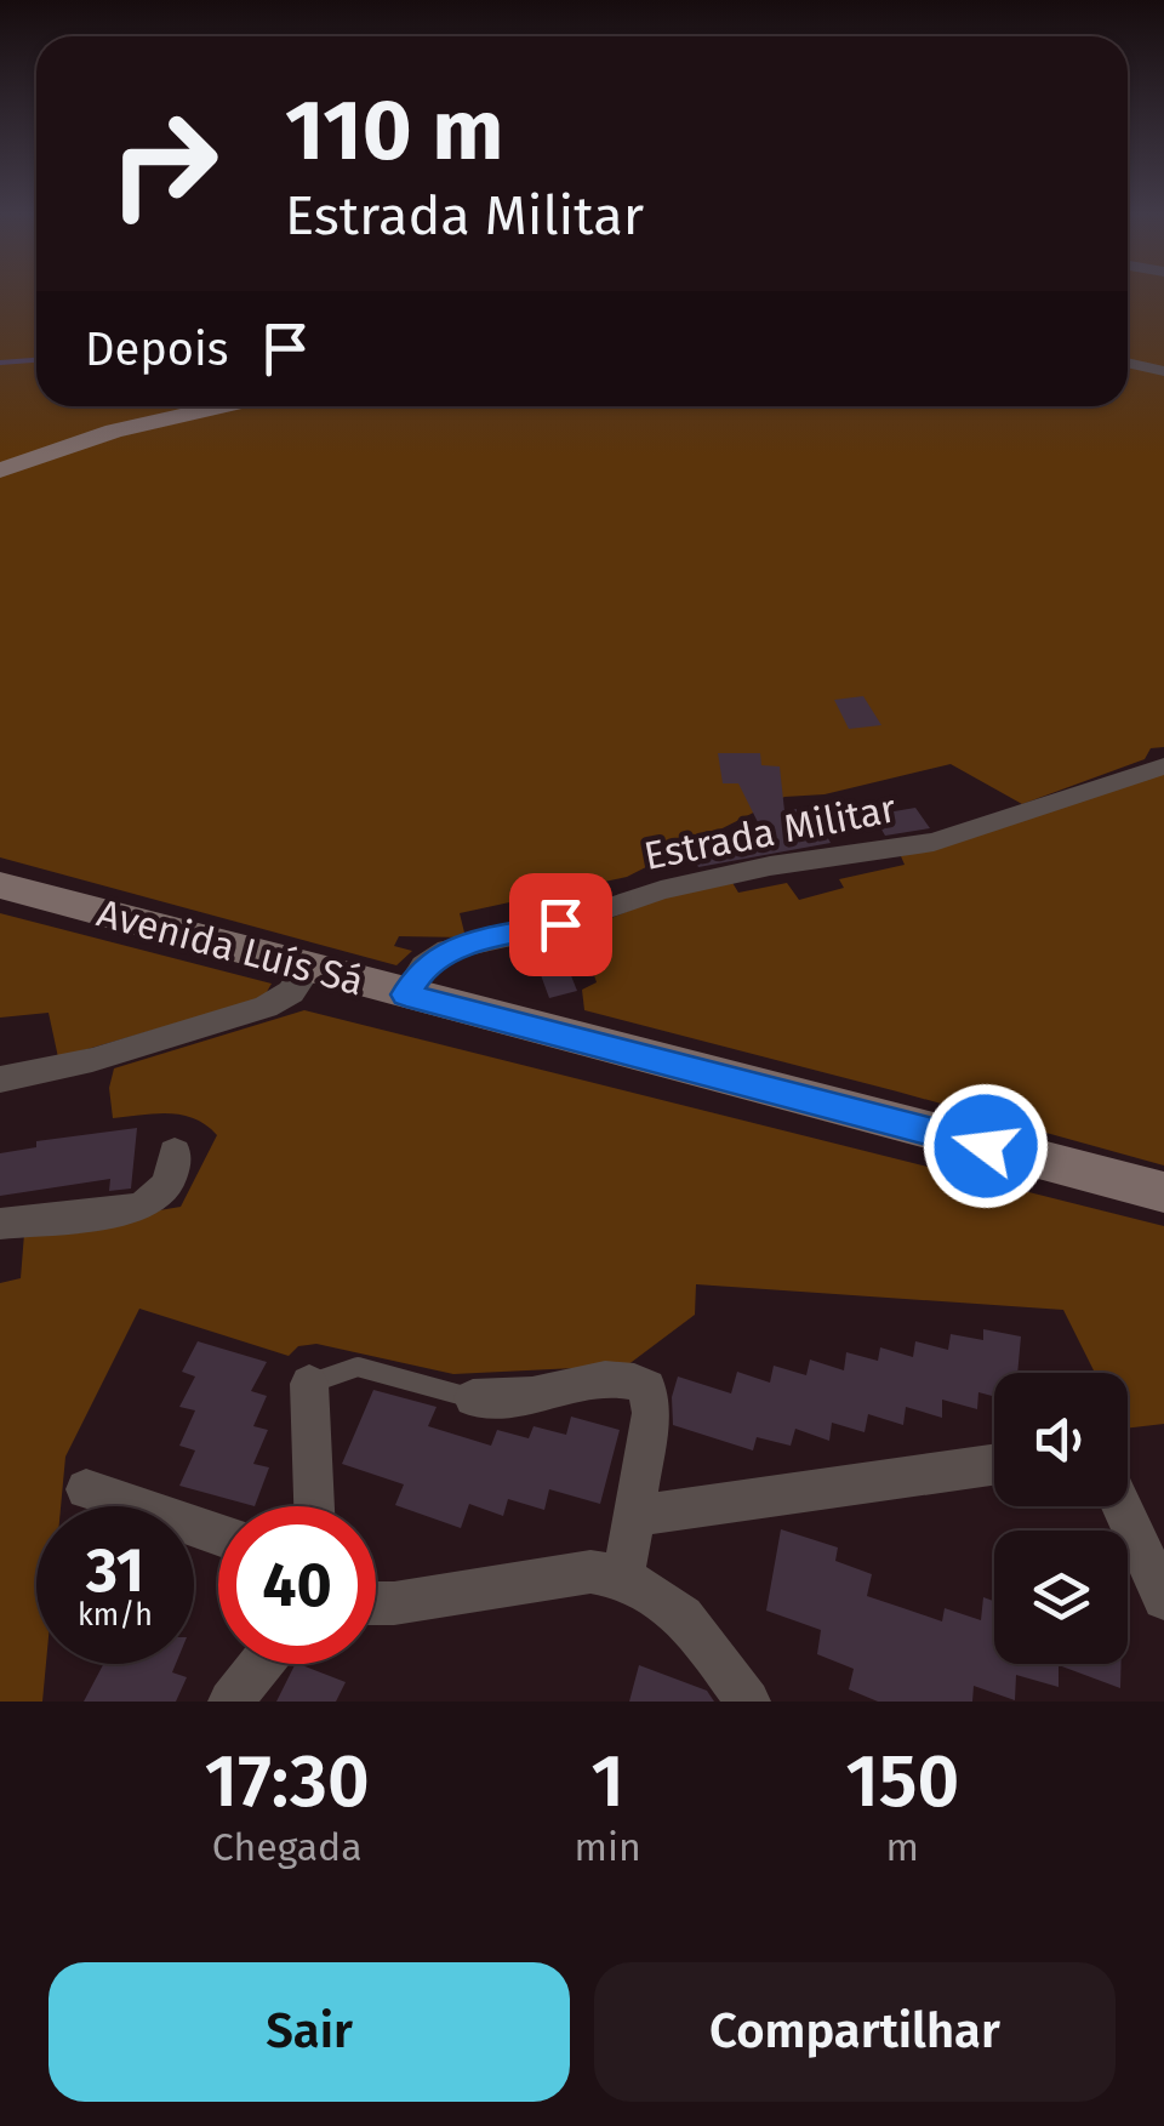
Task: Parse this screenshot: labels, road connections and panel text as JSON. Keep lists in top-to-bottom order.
{
  "streets": {
    "street": ["Estrada Militar", "Avenida Luís Sá"]
  },
  "crossings": [
    ["Estrada Militar", "Avenida Luís Sá"]
  ],
  "page": {
    "turn": ["110 m", "Estrada Militar"],
    "then": "Depois",
    "speed": "31 km/h",
    "limit": "40",
    "eta": [
      "17:30",
      "Chegada",
      "1",
      "min",
      "150",
      "m"
    ],
    "buttons": ["Sair", "Compartilhar"]
  }
}
